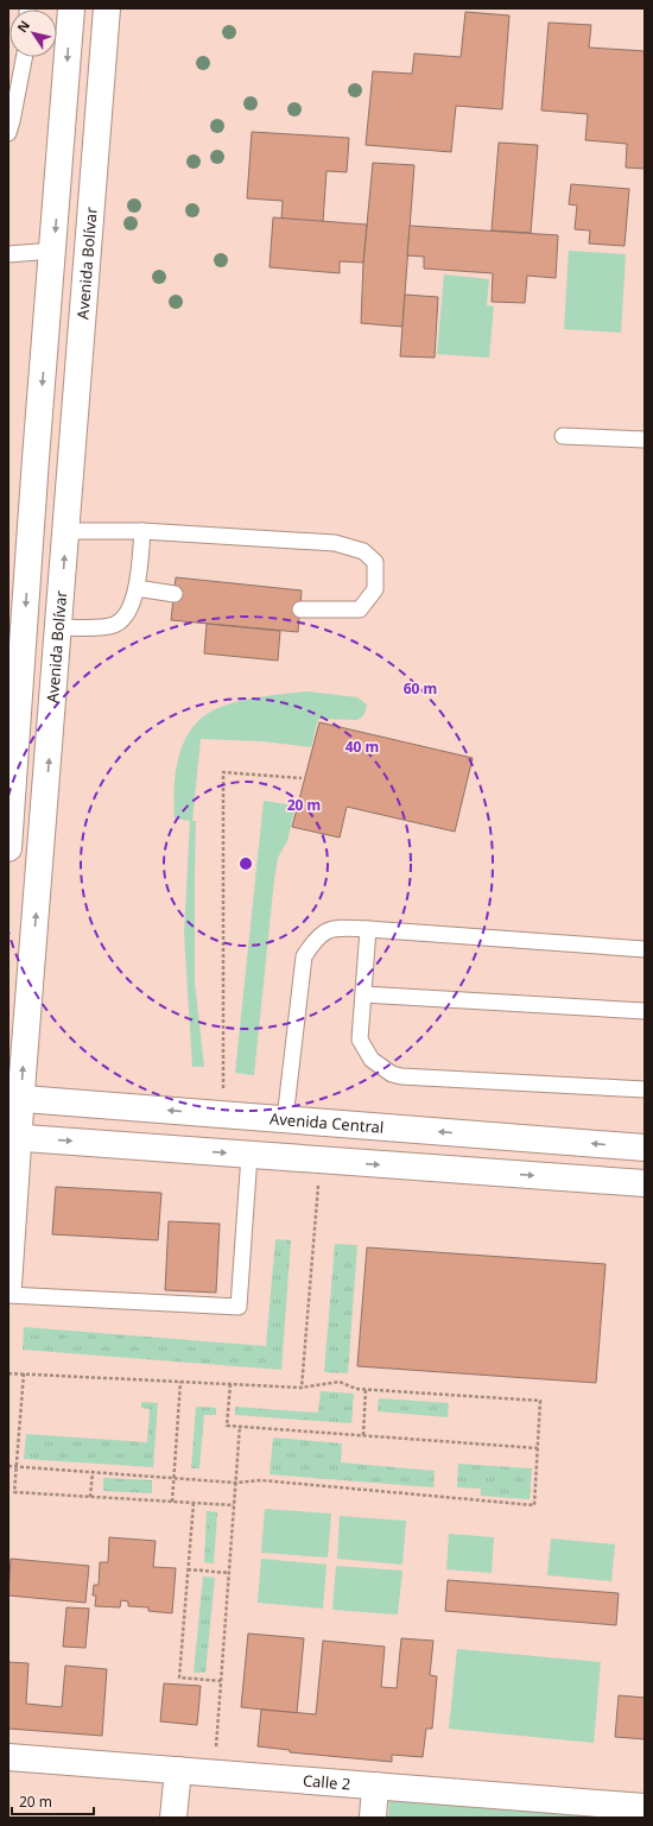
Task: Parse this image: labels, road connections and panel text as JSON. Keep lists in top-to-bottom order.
{
  "streets": {
    "street": ["Avenida Bolívar", "Avenida Central", "Calle 2"]
  },
  "crossings": [
    ["Avenida Bolívar", "Avenida Central"]
  ],
  "scale_bar": "20 m",
  "north": "top left",
  "rings": ["60 m", "40 m", "20 m"]
}
